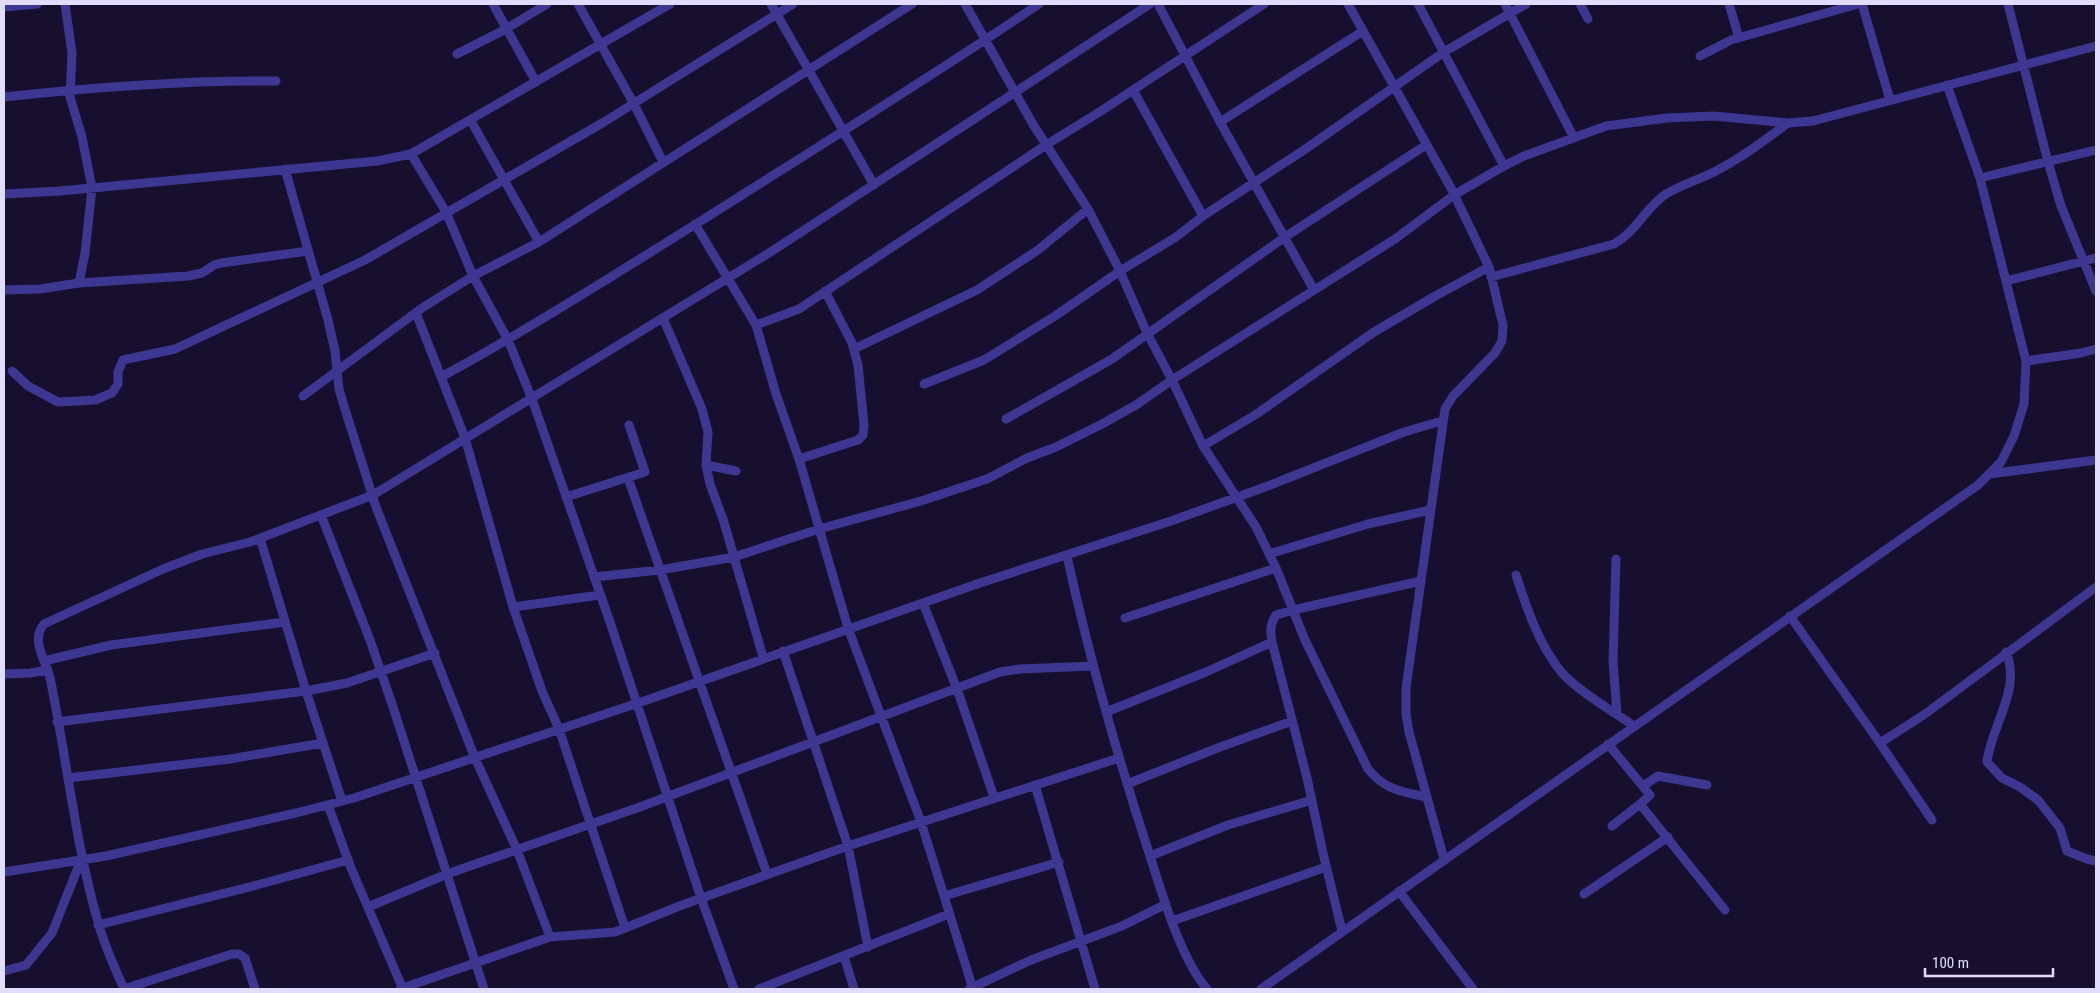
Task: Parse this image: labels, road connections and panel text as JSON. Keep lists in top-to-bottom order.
{
  "scale_bar": "100 m"
}
